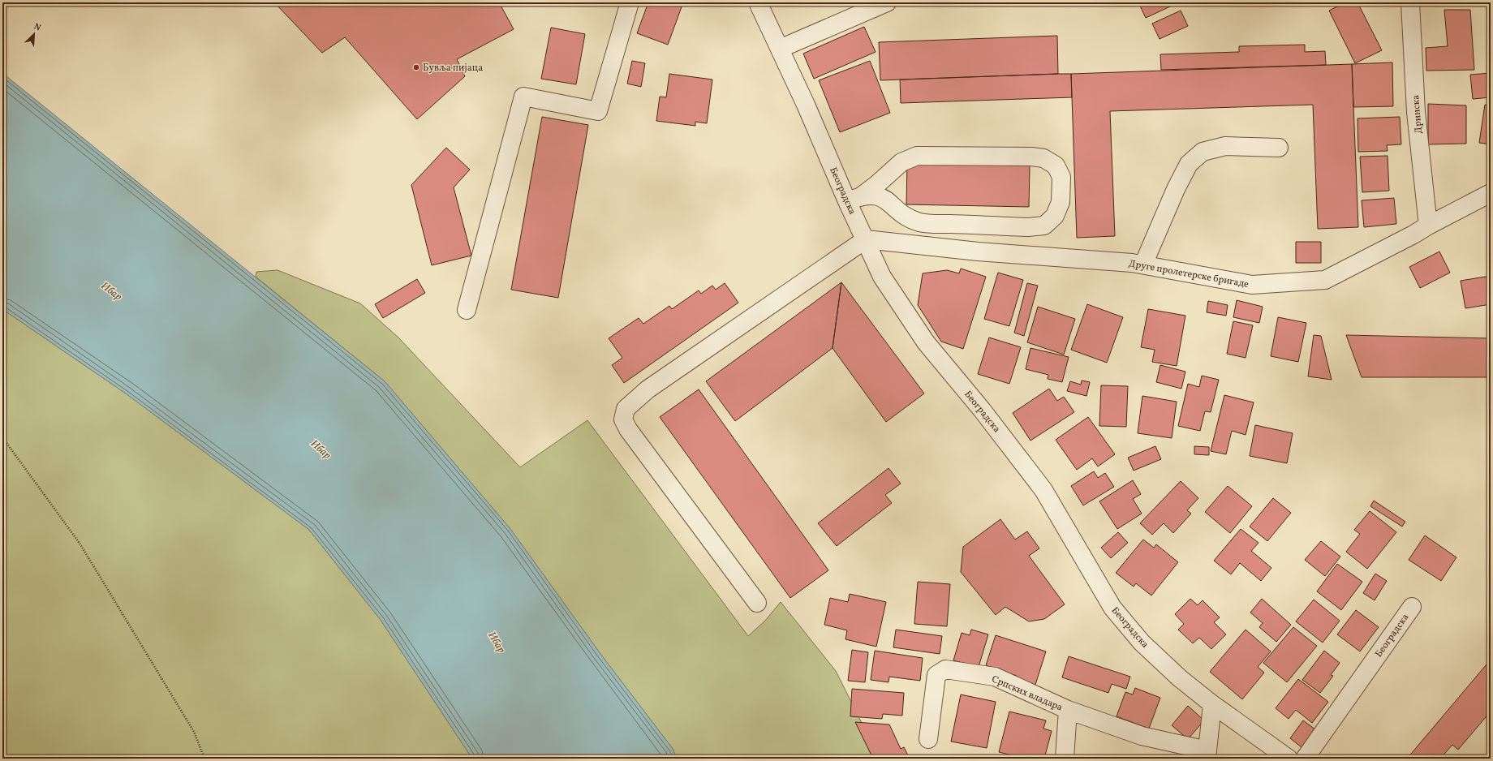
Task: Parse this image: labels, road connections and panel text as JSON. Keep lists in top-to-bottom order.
{
  "streets": {
    "street": [
      "Дринска",
      "Београдска",
      "Друге пролетерске бригаде",
      "Српских владара"
    ]
  },
  "crossings": [
    ["Дринска", "Друге пролетерске бригаде"],
    ["Београдска", "Друге пролетерске бригаде"],
    ["Београдска", "Српских владара"]
  ],
  "water": ["Ибар"],
  "places": ["Бувља пијаца"],
  "north": "top right"
}
